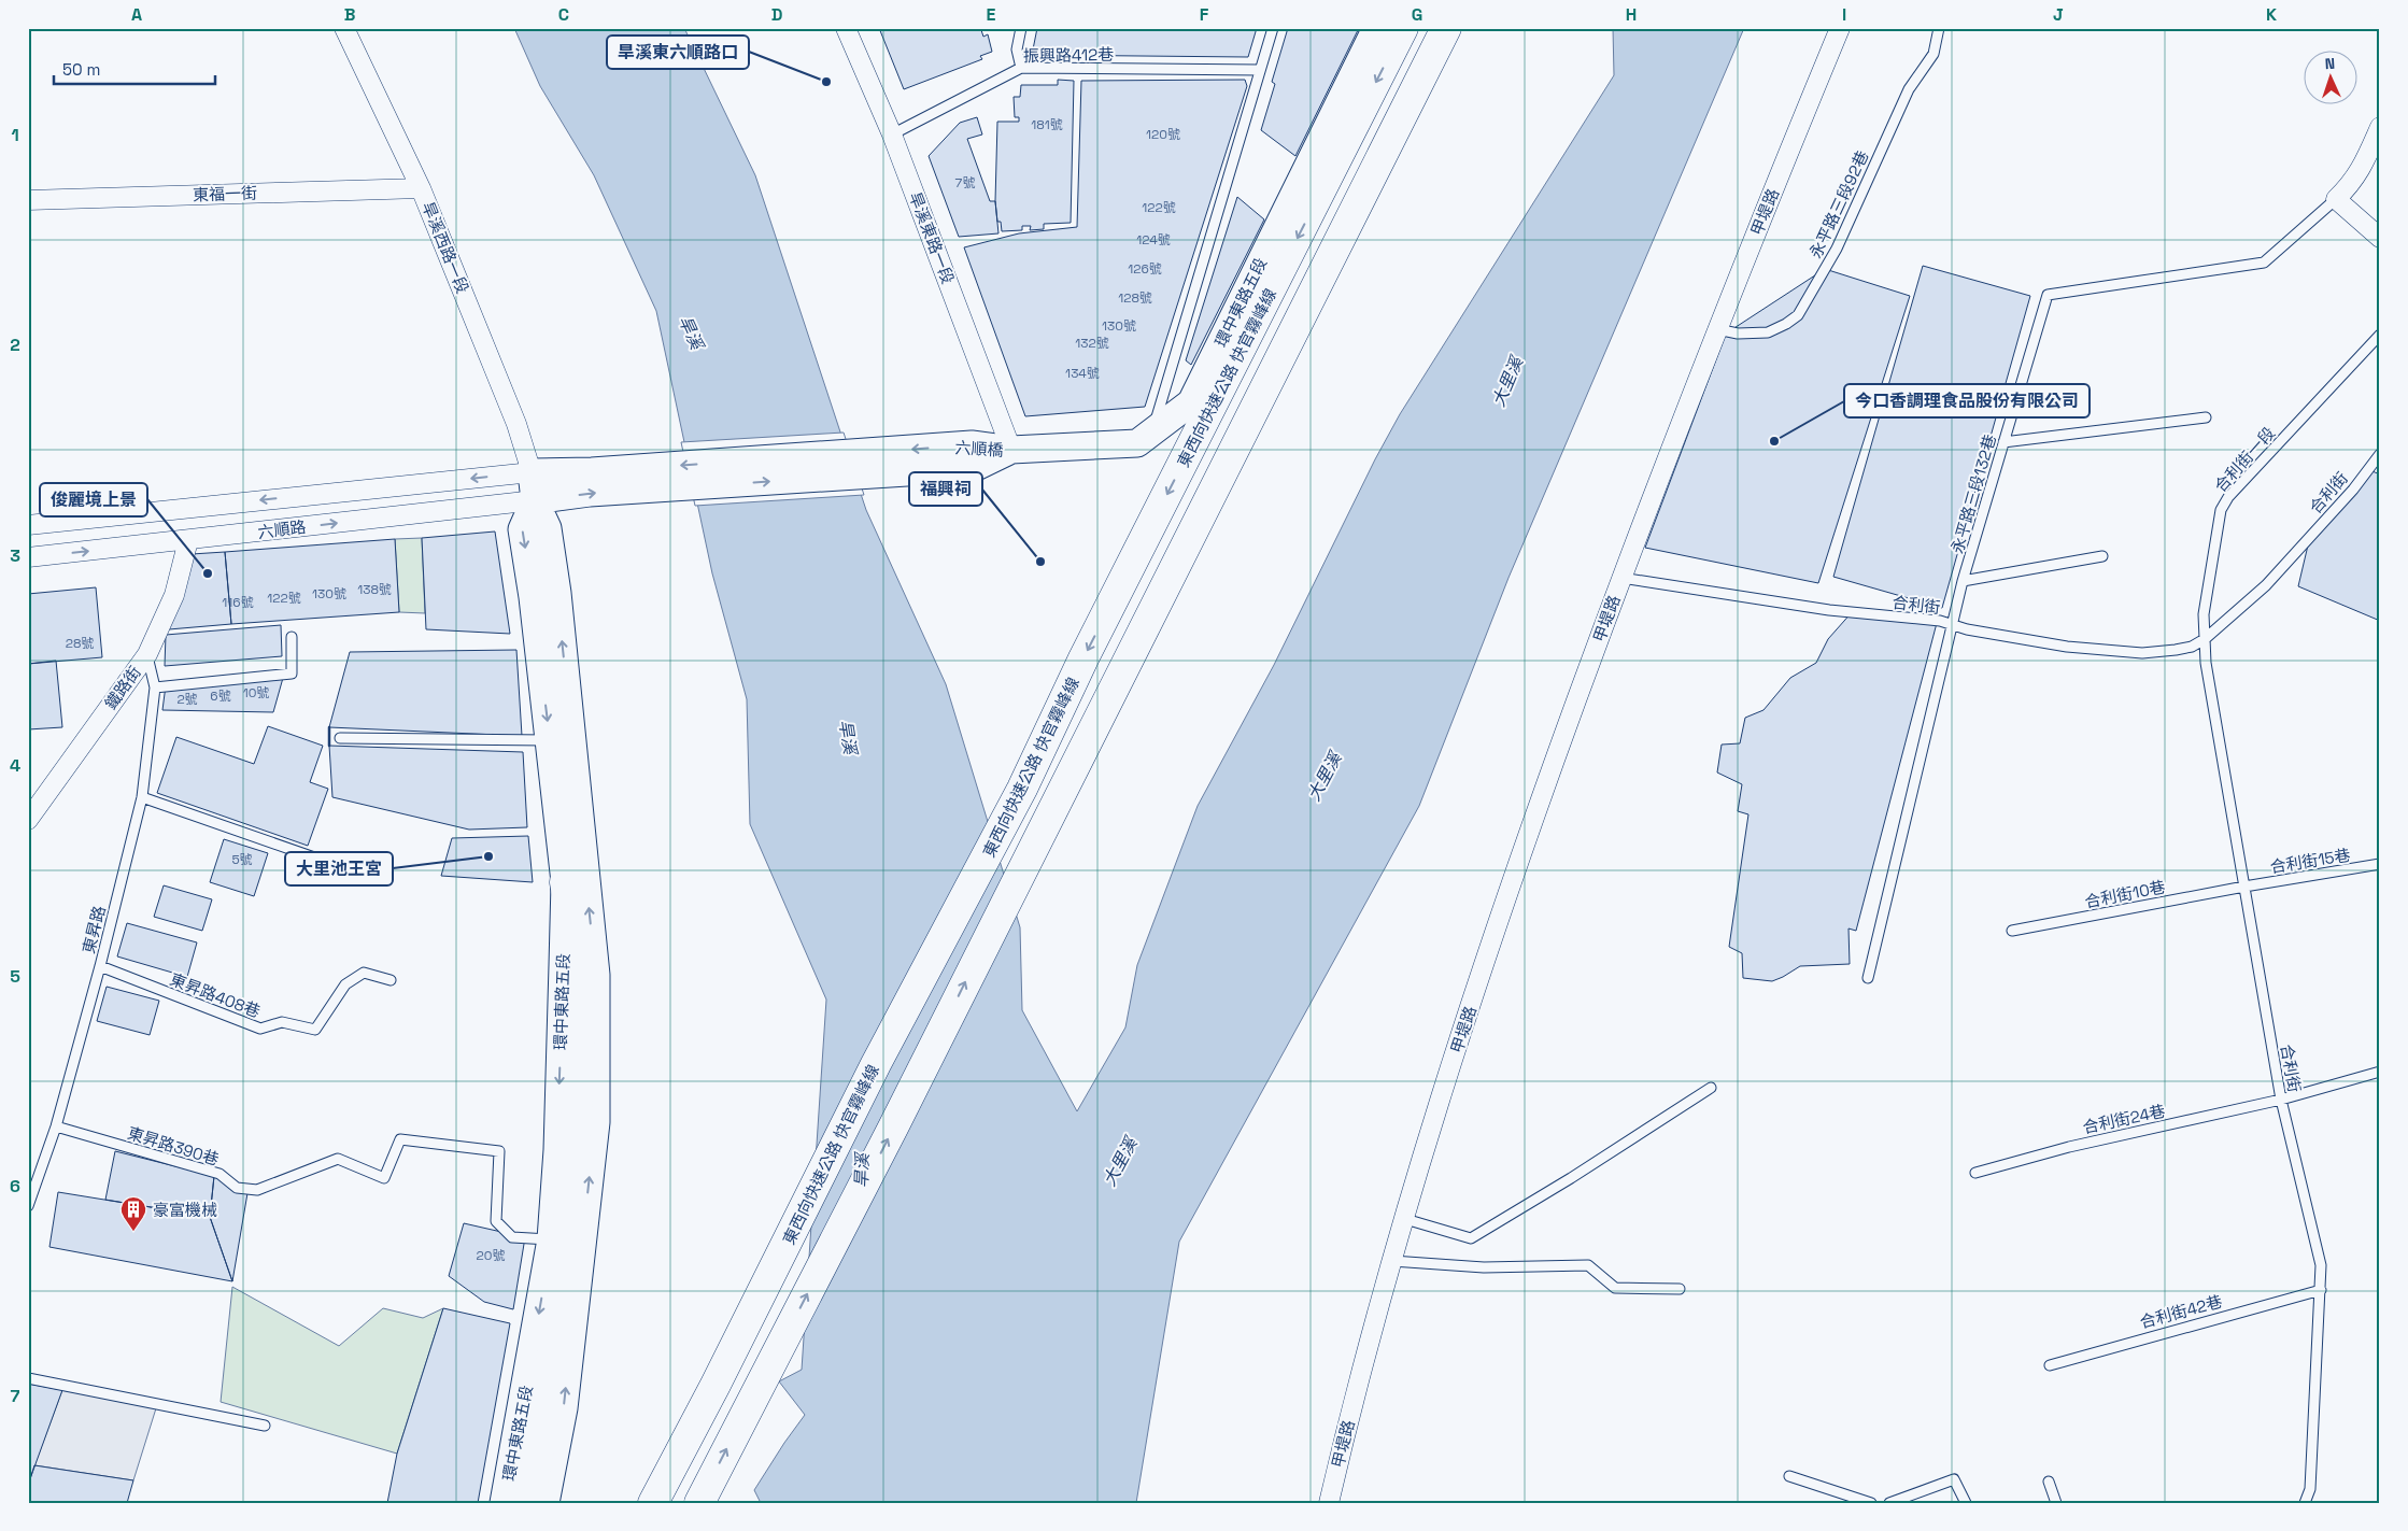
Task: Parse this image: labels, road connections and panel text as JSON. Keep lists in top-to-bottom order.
{
  "streets": {
    "highway": ["東西向快速公路 快官霧峰線"],
    "street": [
      "東福一街",
      "甲堤路",
      "旱溪東路一段",
      "旱溪西路一段",
      "環中東路五段",
      "六順橋",
      "六順路",
      "鐵路街"
    ],
    "lane": [
      "振興路412巷",
      "永平路三段92巷",
      "合利街一段",
      "合利街",
      "永平路三段132巷",
      "合利街15巷",
      "合利街10巷",
      "東昇路",
      "東昇路408巷",
      "合利街24巷",
      "東昇路390巷",
      "合利街42巷"
    ]
  },
  "crossings": [
    ["振興路412巷", "旱溪東路一段"],
    ["東福一街", "旱溪西路一段"],
    ["永平路三段92巷", "甲堤路"],
    ["甲堤路", "合利街"],
    ["旱溪東路一段", "環中東路五段"],
    ["旱溪東路一段", "六順橋"],
    ["旱溪西路一段", "環中東路五段"],
    ["旱溪西路一段", "六順橋"],
    ["旱溪西路一段", "六順路"],
    ["環中東路五段", "六順橋"],
    ["環中東路五段", "六順路"],
    ["環中東路五段", "東昇路390巷"],
    ["六順橋", "六順路"],
    ["合利街一段", "合利街"],
    ["合利街", "永平路三段132巷"],
    ["合利街", "合利街15巷"],
    ["合利街", "合利街10巷"],
    ["合利街", "合利街24巷"],
    ["合利街", "合利街42巷"],
    ["六順路", "鐵路街"],
    ["鐵路街", "東昇路"],
    ["合利街15巷", "合利街10巷"],
    ["東昇路", "東昇路408巷"],
    ["東昇路", "東昇路390巷"]
  ],
  "water": ["旱溪", "大里溪"],
  "places": {
    "other": [
      "旱溪東六順路口",
      "今口香調理食品股份有限公司",
      "福興祠",
      "俊麗境上景",
      "大里池王宮"
    ],
    "building": ["豪富機械"]
  },
  "house_numbers": [
    "181號",
    "120號",
    "7號",
    "122號",
    "124號",
    "126號",
    "128號",
    "130號",
    "132號",
    "134號",
    "138號",
    "130號",
    "122號",
    "116號",
    "28號",
    "10號",
    "6號",
    "2號",
    "5號",
    "20號"
  ],
  "scale_bar": "50 m",
  "north": "top",
  "grid": {
    "columns": [
      "A",
      "B",
      "C",
      "D",
      "E",
      "F",
      "G",
      "H",
      "I",
      "J",
      "K"
    ],
    "rows": [
      "1",
      "2",
      "3",
      "4",
      "5",
      "6",
      "7"
    ]
  }
}
